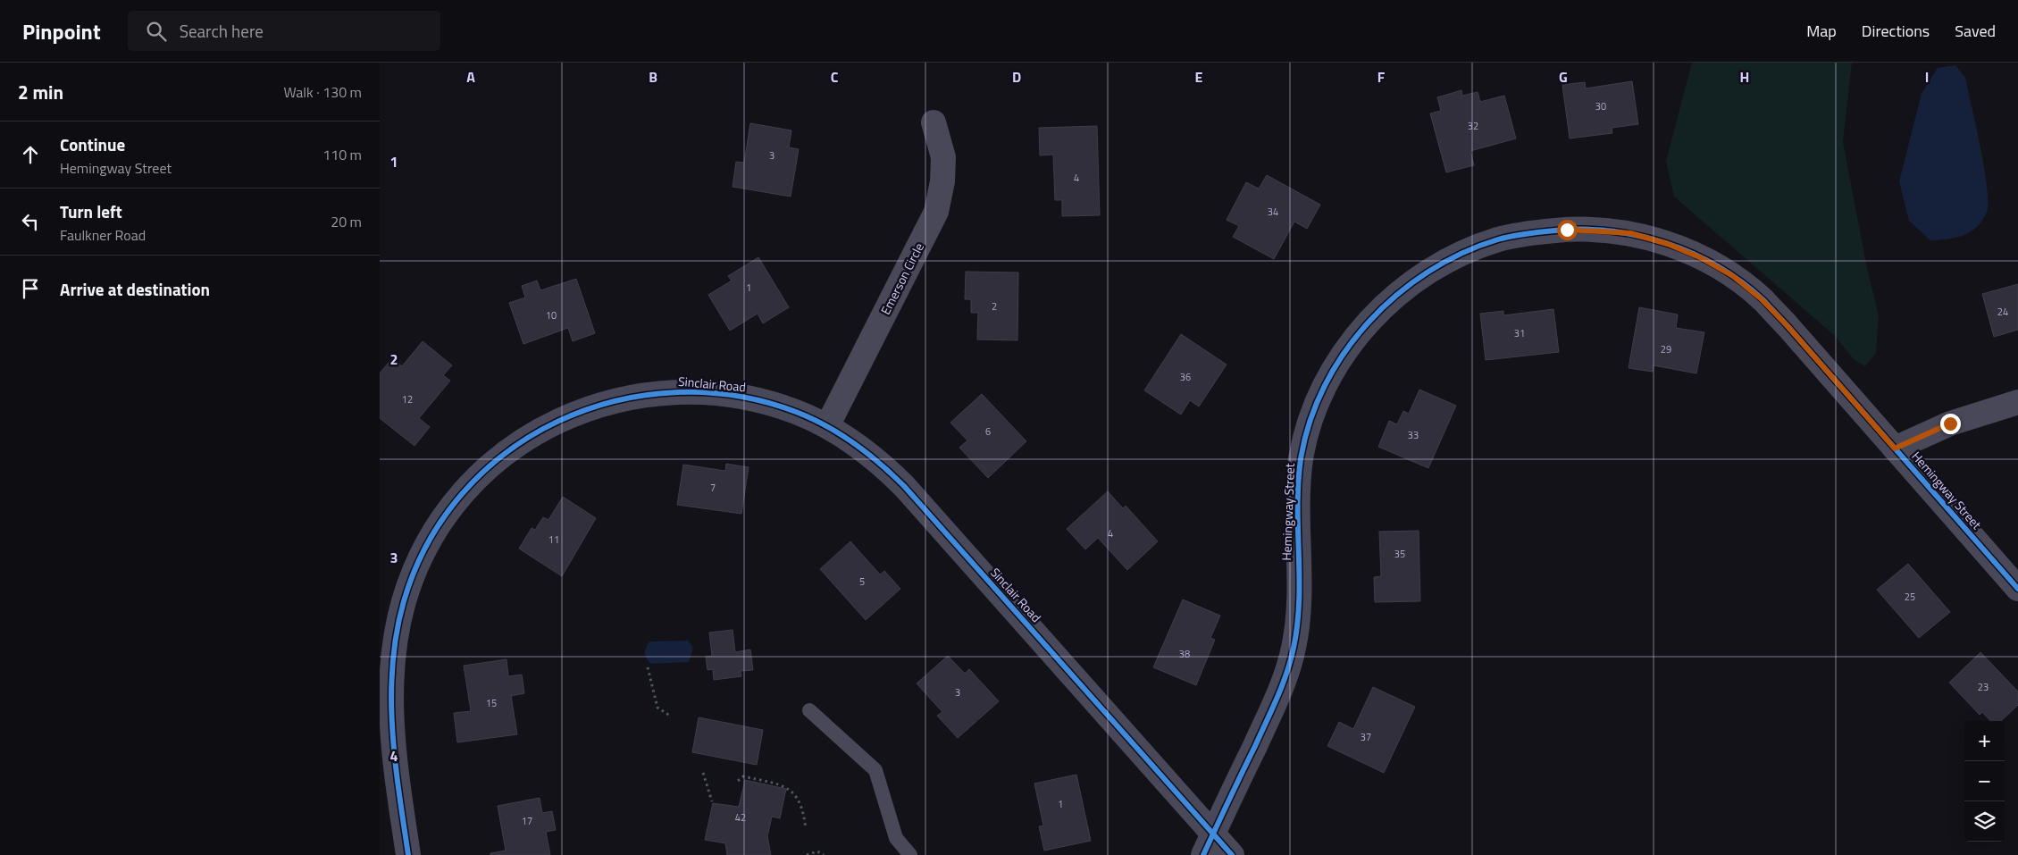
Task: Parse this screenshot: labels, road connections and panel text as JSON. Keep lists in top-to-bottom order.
{
  "streets": {
    "street": ["Emerson Circle", "Sinclair Road", "Hemingway Street"]
  },
  "crossings": [
    ["Emerson Circle", "Sinclair Road"],
    ["Sinclair Road", "Hemingway Street"]
  ],
  "house_numbers": [
    "30",
    "32",
    "3",
    "4",
    "34",
    "1",
    "2",
    "24",
    "10",
    "31",
    "29",
    "36",
    "12",
    "6",
    "33",
    "7",
    "4",
    "11",
    "35",
    "5",
    "25",
    "38",
    "23",
    "3",
    "15",
    "37",
    "1",
    "42",
    "17"
  ],
  "page": {
    "header": "Pinpoint",
    "search": "Search here",
    "nav": ["Map", "Directions", "Saved"],
    "heading": ["2 min", "Walk · 130 m"],
    "list": [
      ["Continue", "Hemingway Street", "110 m"],
      ["Turn left", "Faulkner Road", "20 m"],
      "Arrive at destination"
    ],
    "map_buttons": ["+", "−"]
  },
  "grid": {
    "columns": [
      "A",
      "B",
      "C",
      "D",
      "E",
      "F",
      "G",
      "H",
      "I"
    ],
    "rows": [
      "1",
      "2",
      "3",
      "4"
    ]
  }
}
